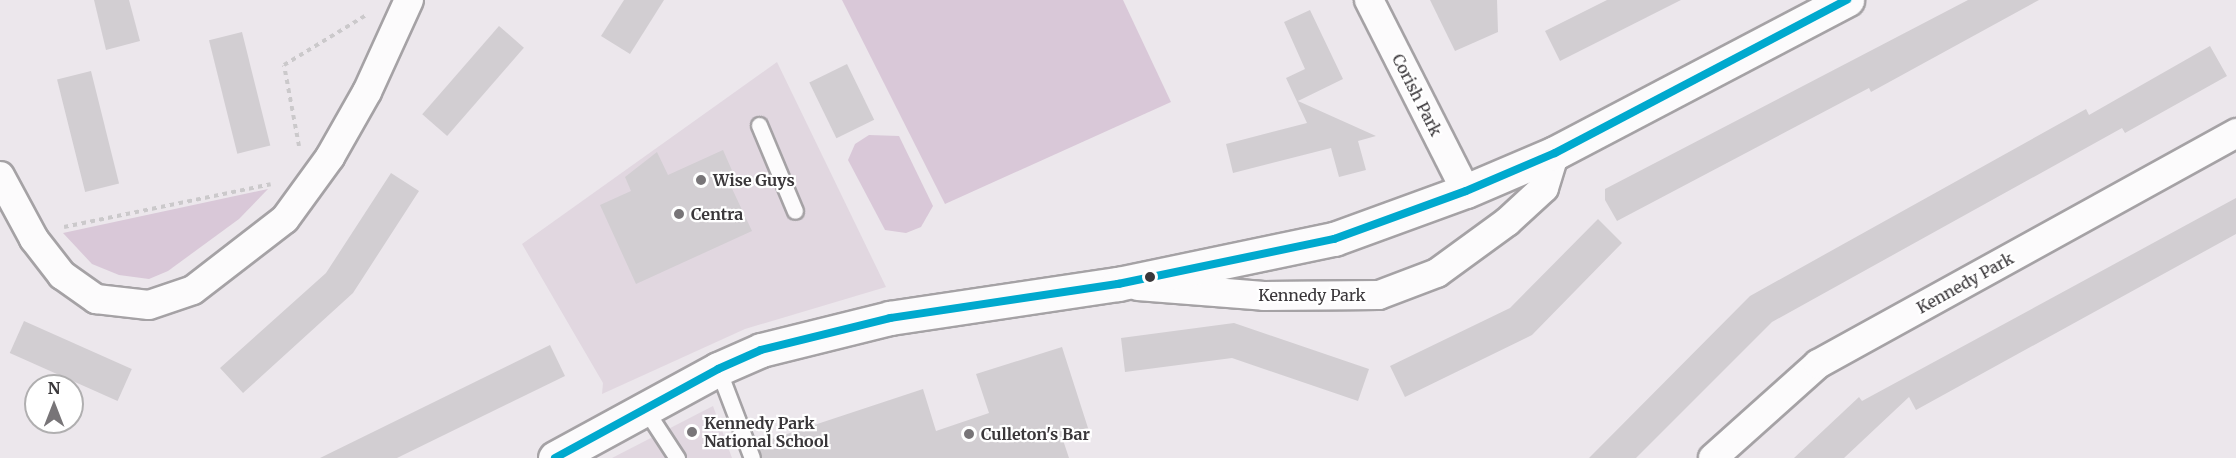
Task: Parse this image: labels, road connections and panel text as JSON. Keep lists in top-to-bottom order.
{
  "streets": {
    "street": ["Corish Park", "Kennedy Park"]
  },
  "places": [
    "Wise Guys",
    "Centra",
    "Kennedy Park National School",
    "Culleton's Bar"
  ],
  "north": "top"
}
